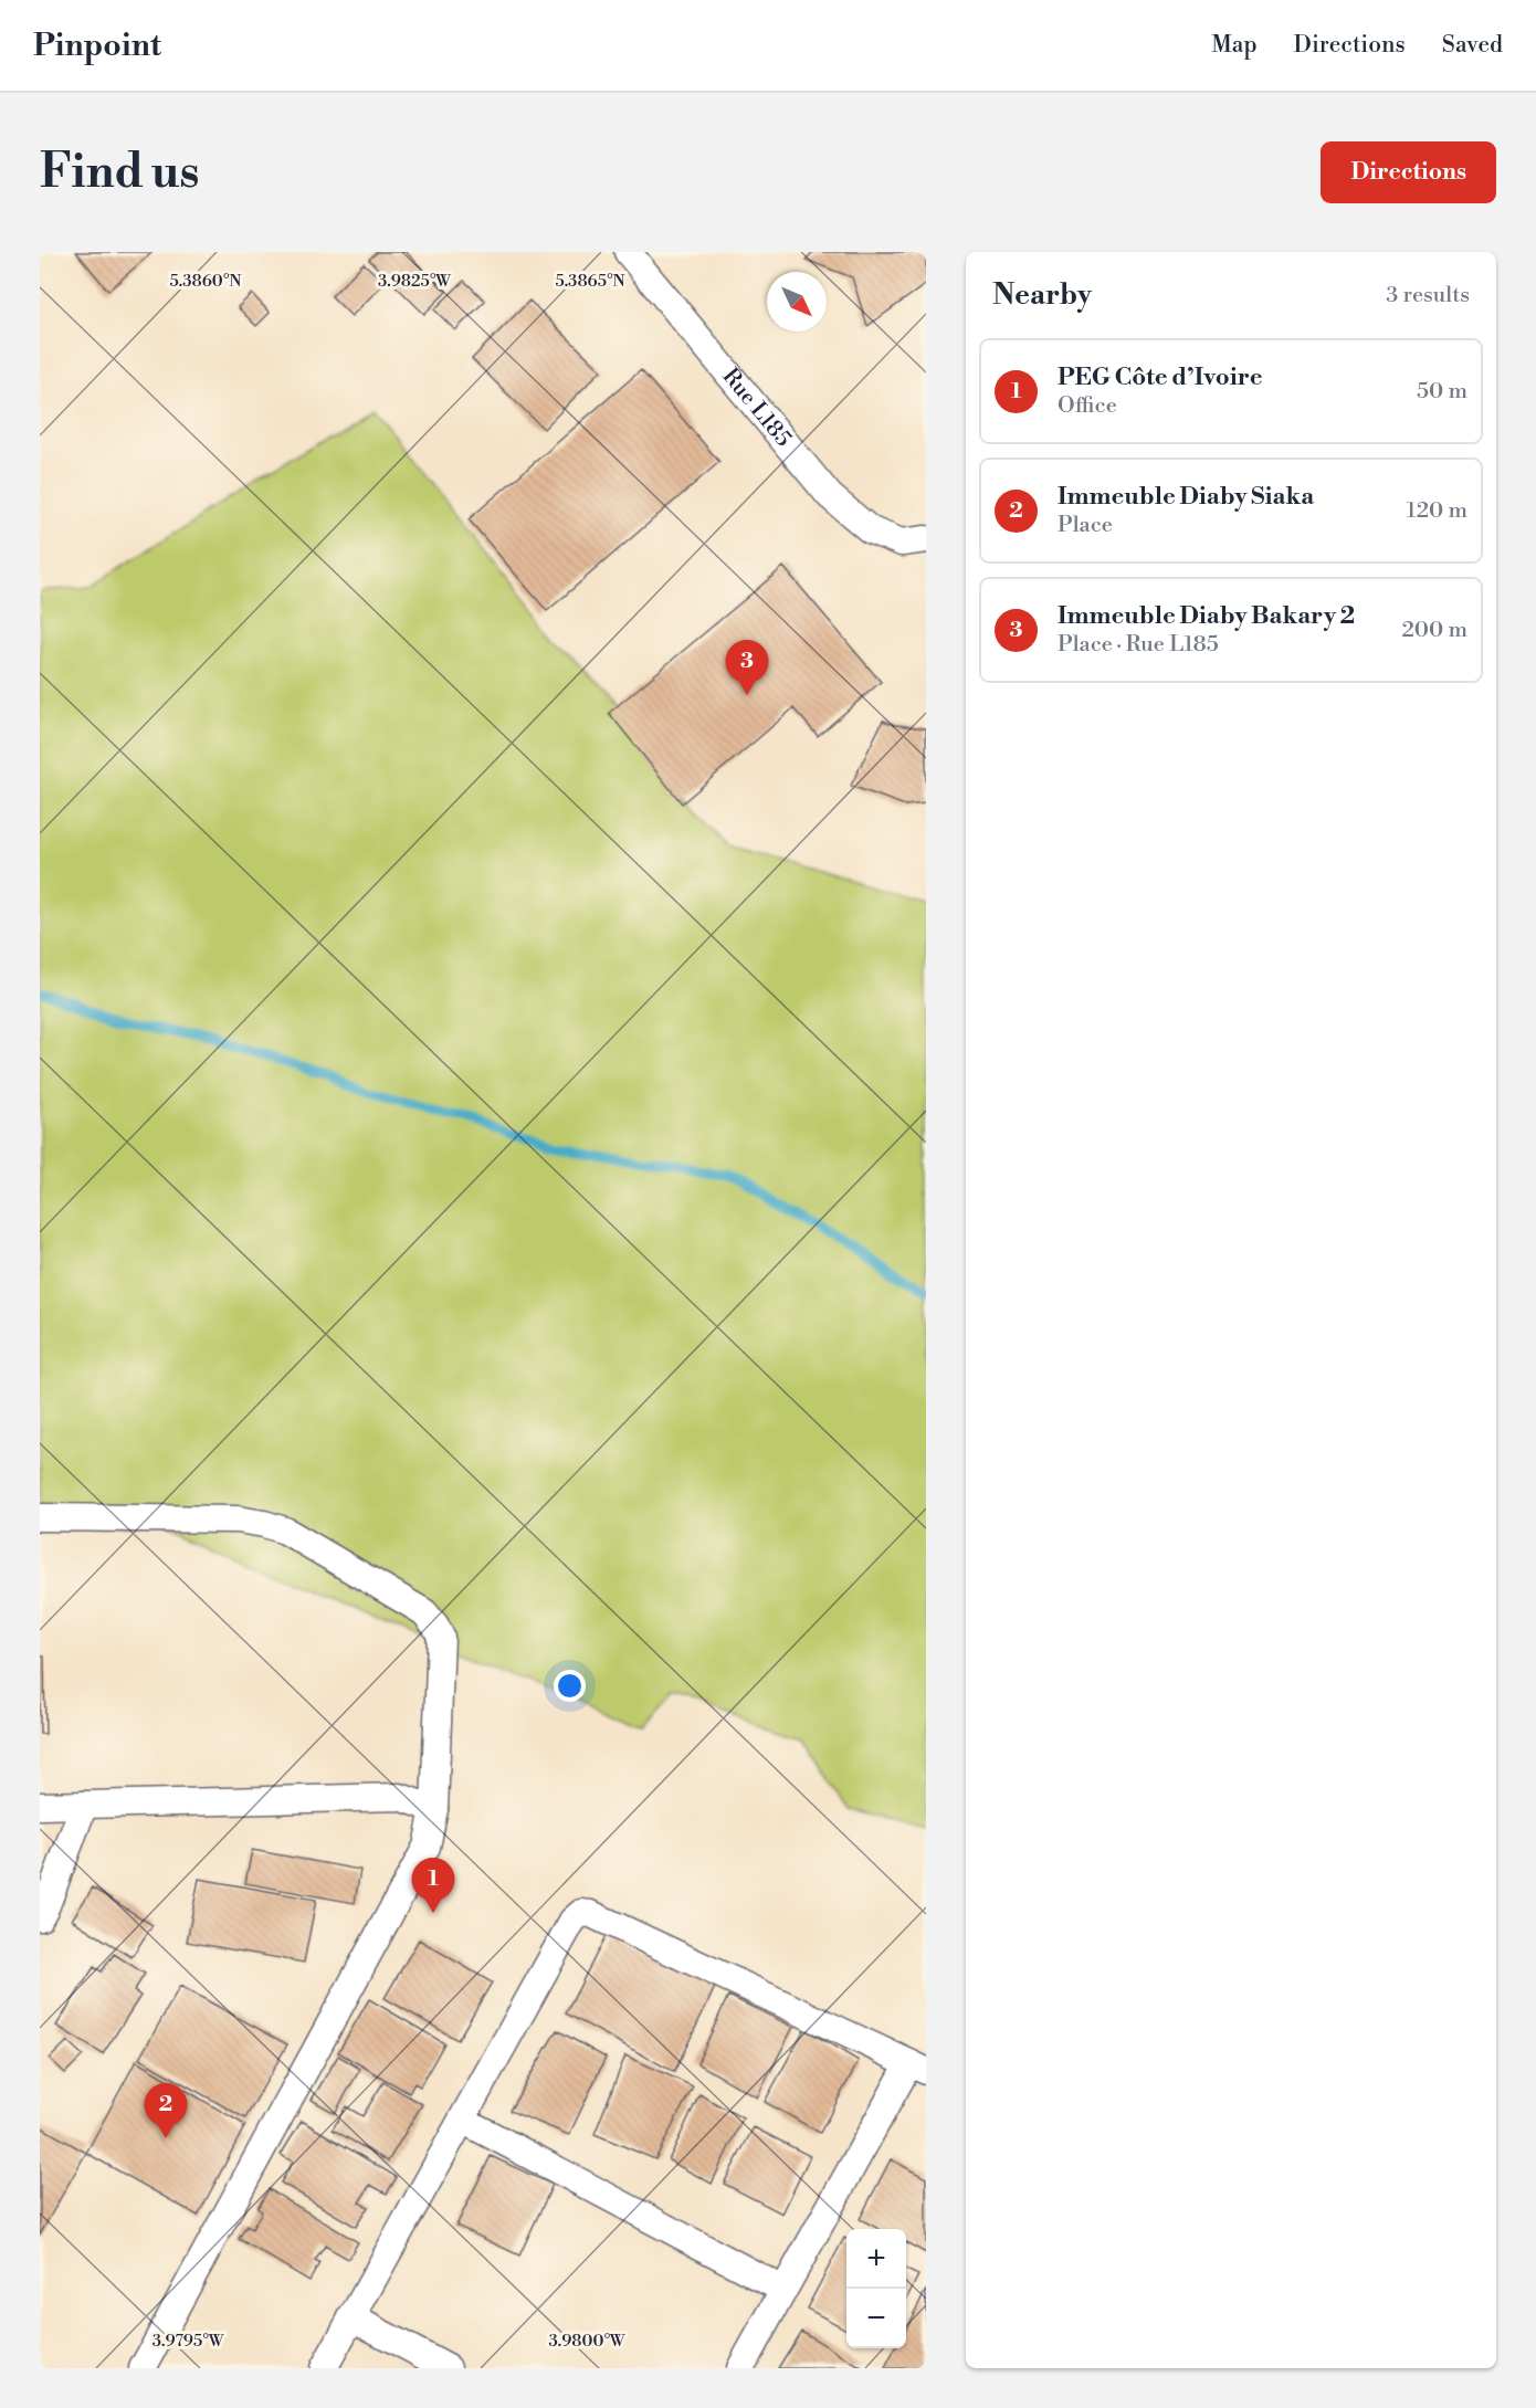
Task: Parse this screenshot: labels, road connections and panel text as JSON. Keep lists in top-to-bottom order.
{
  "streets": {
    "street": ["Rue L185"]
  },
  "north": "bottom right",
  "page": {
    "header": "Pinpoint",
    "nav": ["Map", "Directions", "Saved"],
    "buttons": "Directions",
    "title": "Find us",
    "heading": ["Nearby", "3 results"],
    "list": [
      {
        "mark": "1",
        "name": "PEG Côte d’Ivoire",
        "note": "Office",
        "value": "50 m"
      },
      {
        "mark": "2",
        "name": "Immeuble Diaby Siaka",
        "note": "Place",
        "value": "120 m"
      },
      {
        "mark": "3",
        "name": "Immeuble Diaby Bakary 2",
        "note": "Place · Rue L185",
        "value": "200 m"
      }
    ],
    "pins": ["3", "1", "2"],
    "map_buttons": ["+", "−"]
  },
  "coordinates": [
    "3.9825°W",
    "5.3860°N",
    "5.3865°N",
    "3.9795°W",
    "3.9800°W"
  ]
}
